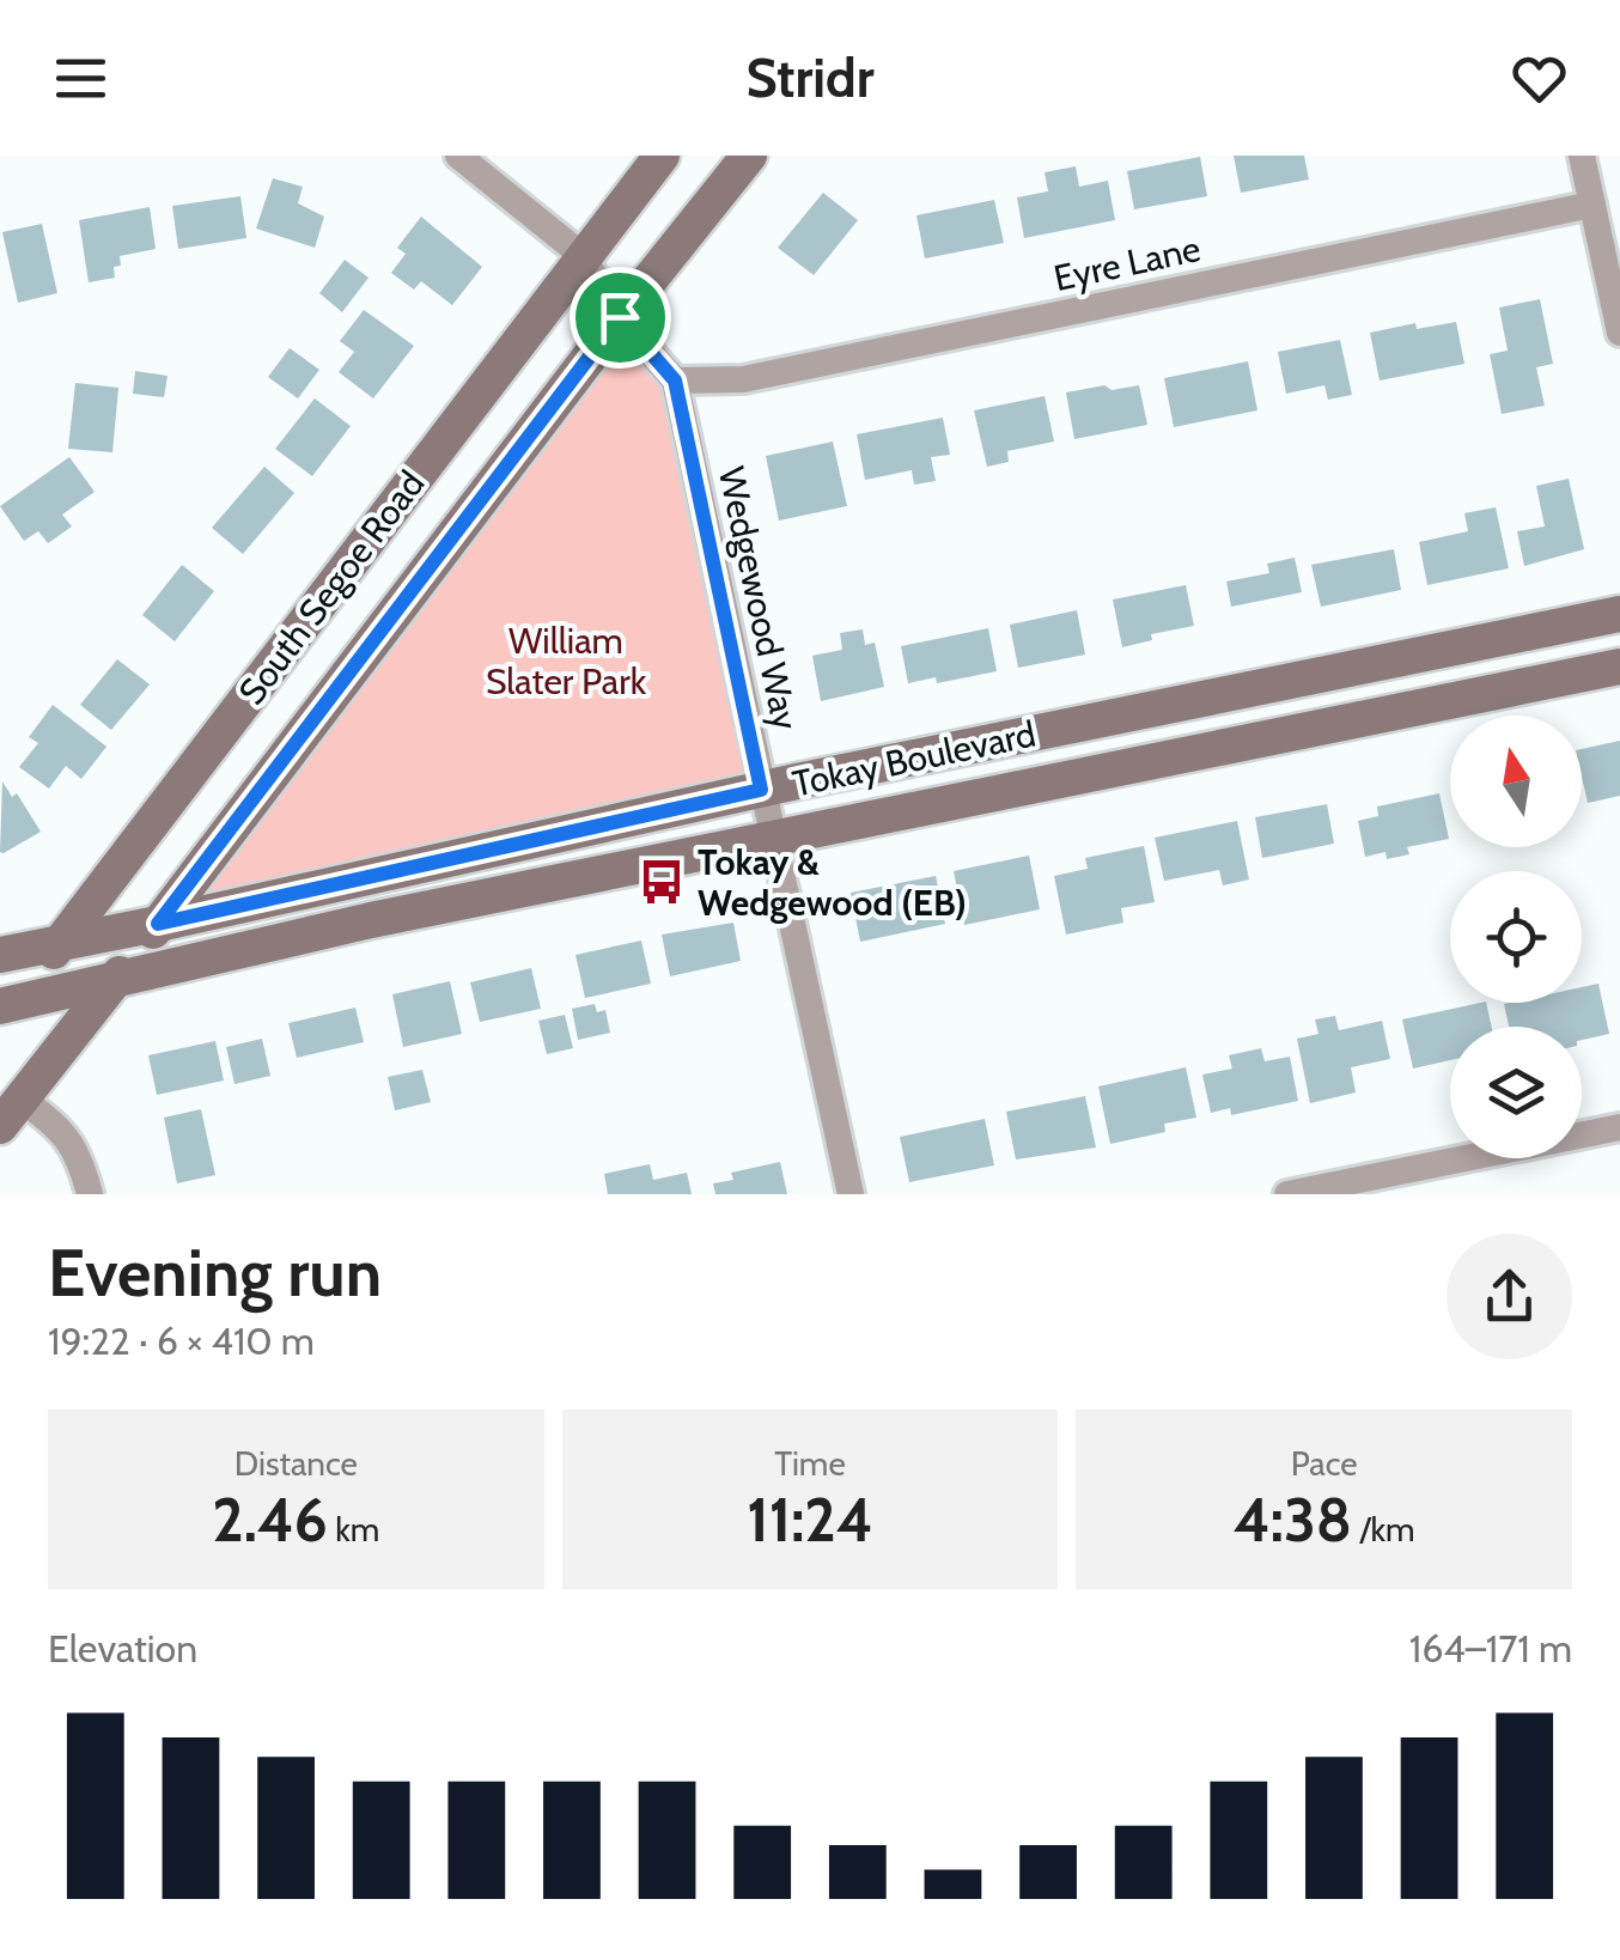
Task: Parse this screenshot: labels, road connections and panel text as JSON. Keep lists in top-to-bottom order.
{
  "streets": {
    "street": [
      "Eyre Lane",
      "South Segoe Road",
      "Wedgewood Way",
      "Tokay Boulevard"
    ]
  },
  "crossings": [
    ["Eyre Lane", "Wedgewood Way"],
    ["South Segoe Road", "Wedgewood Way"],
    ["South Segoe Road", "Tokay Boulevard"],
    ["Wedgewood Way", "Tokay Boulevard"]
  ],
  "parks": ["William Slater Park"],
  "places": {
    "bus stop": ["Tokay & Wedgewood (EB)"]
  },
  "north": "top",
  "page": {
    "header": "Stridr",
    "heading": ["Evening run", "19:22 · 6 × 410 m"],
    "stats": [
      ["Distance", "2.46 km"],
      ["Time", "11:24"],
      ["Pace", "4:38 /km"]
    ],
    "chart": ["Elevation", "164–171 m"]
  }
}
